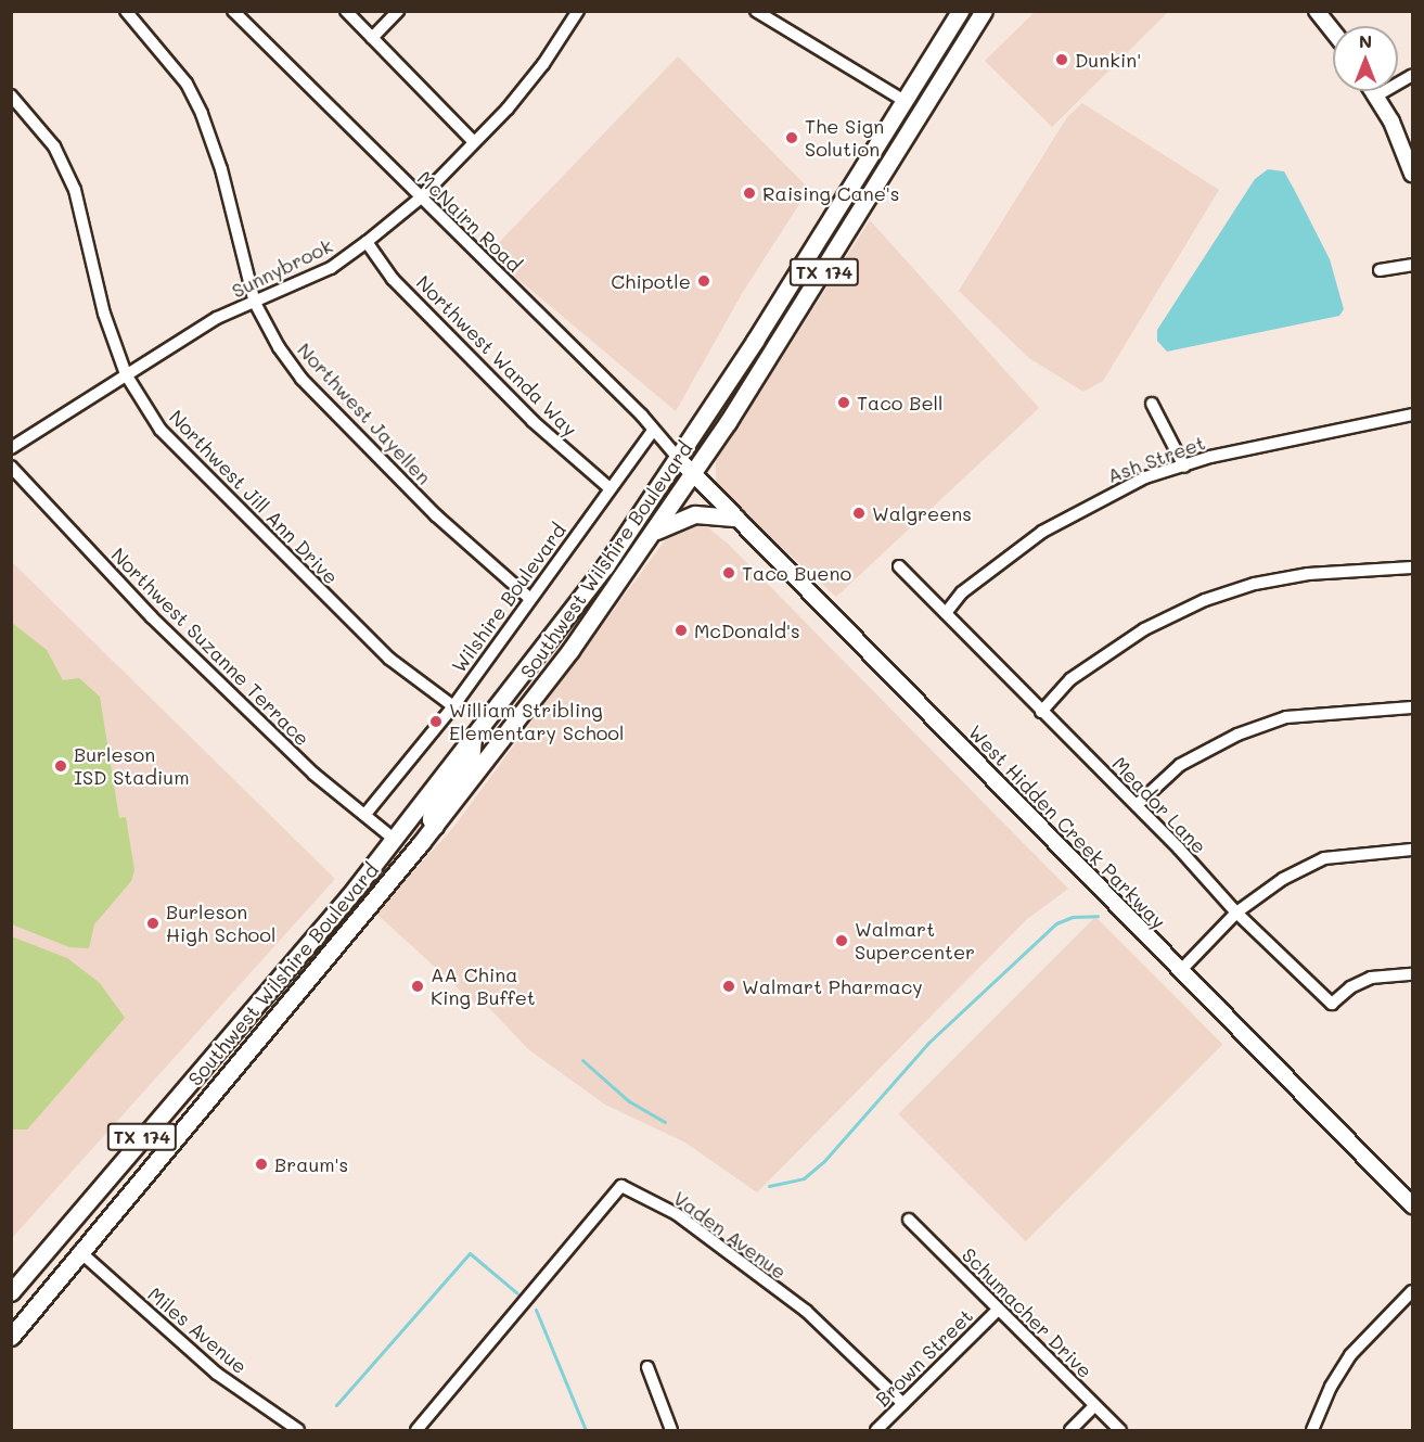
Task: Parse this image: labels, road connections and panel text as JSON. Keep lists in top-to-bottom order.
{
  "streets": {
    "main road": ["TX 174", "Southwest Wilshire Boulevard", "West Hidden Creek Parkway"],
    "street": [
      "McNairn Road",
      "Sunnybrook",
      "Northwest Wanda Way",
      "Northwest Jayellen",
      "Ash Street",
      "Northwest Jill Ann Drive",
      "Wilshire Boulevard",
      "Northwest Suzanne Terrace",
      "Meador Lane",
      "Vaden Avenue",
      "Schumacher Drive",
      "Miles Avenue",
      "Brown Street"
    ]
  },
  "crossings": [
    ["McNairn Road", "Sunnybrook"],
    ["McNairn Road", "Southwest Wilshire Boulevard"],
    ["McNairn Road", "Wilshire Boulevard"],
    ["McNairn Road", "West Hidden Creek Parkway"],
    ["Sunnybrook", "Northwest Wanda Way"],
    ["Sunnybrook", "Northwest Jayellen"],
    ["Sunnybrook", "Northwest Jill Ann Drive"],
    ["Northwest Wanda Way", "Wilshire Boulevard"],
    ["Northwest Jayellen", "Wilshire Boulevard"],
    ["Ash Street", "Meador Lane"],
    ["Northwest Jill Ann Drive", "Wilshire Boulevard"],
    ["Southwest Wilshire Boulevard", "Northwest Suzanne Terrace"],
    ["Southwest Wilshire Boulevard", "West Hidden Creek Parkway"],
    ["Southwest Wilshire Boulevard", "Miles Avenue"],
    ["Wilshire Boulevard", "Northwest Suzanne Terrace"],
    ["Vaden Avenue", "Brown Street"],
    ["Schumacher Drive", "Brown Street"]
  ],
  "places": [
    "Dunkin'",
    "The Sign Solution",
    "Raising Cane's",
    "Chipotle",
    "Taco Bell",
    "Walgreens",
    "Taco Bueno",
    "McDonald's",
    "William Stribling Elementary School",
    "Burleson ISD Stadium",
    "Burleson High School",
    "Walmart Supercenter",
    "AA China King Buffet",
    "Walmart Pharmacy",
    "Braum's"
  ],
  "north": "top"
}
